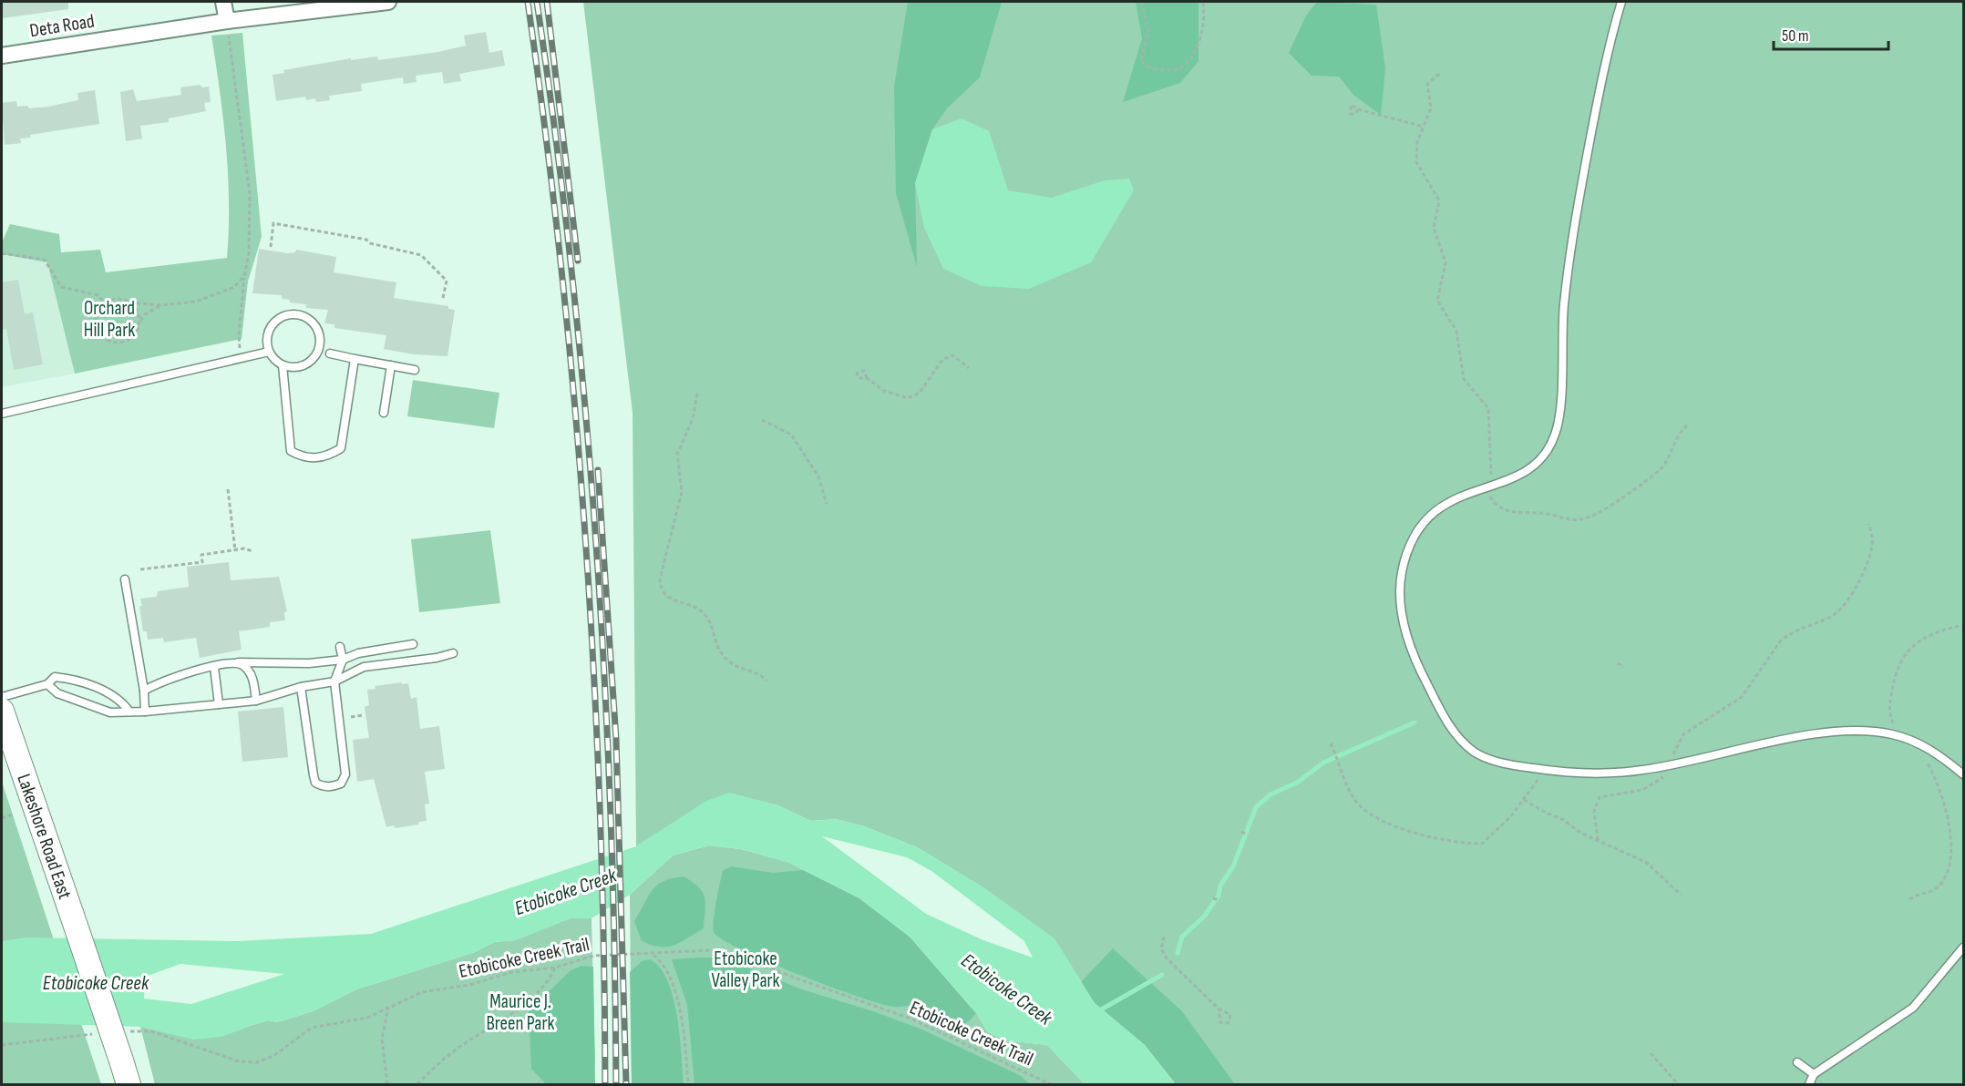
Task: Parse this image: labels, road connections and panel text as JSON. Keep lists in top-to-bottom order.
{
  "streets": {
    "main road": ["Lakeshore Road East"],
    "street": ["Deta Road"],
    "path": ["Etobicoke Creek Trail"]
  },
  "water": ["Etobicoke Creek"],
  "parks": ["Orchard Hill Park", "Etobicoke Valley Park", "Maurice J. Breen Park"],
  "scale_bar": "50 m"
}
